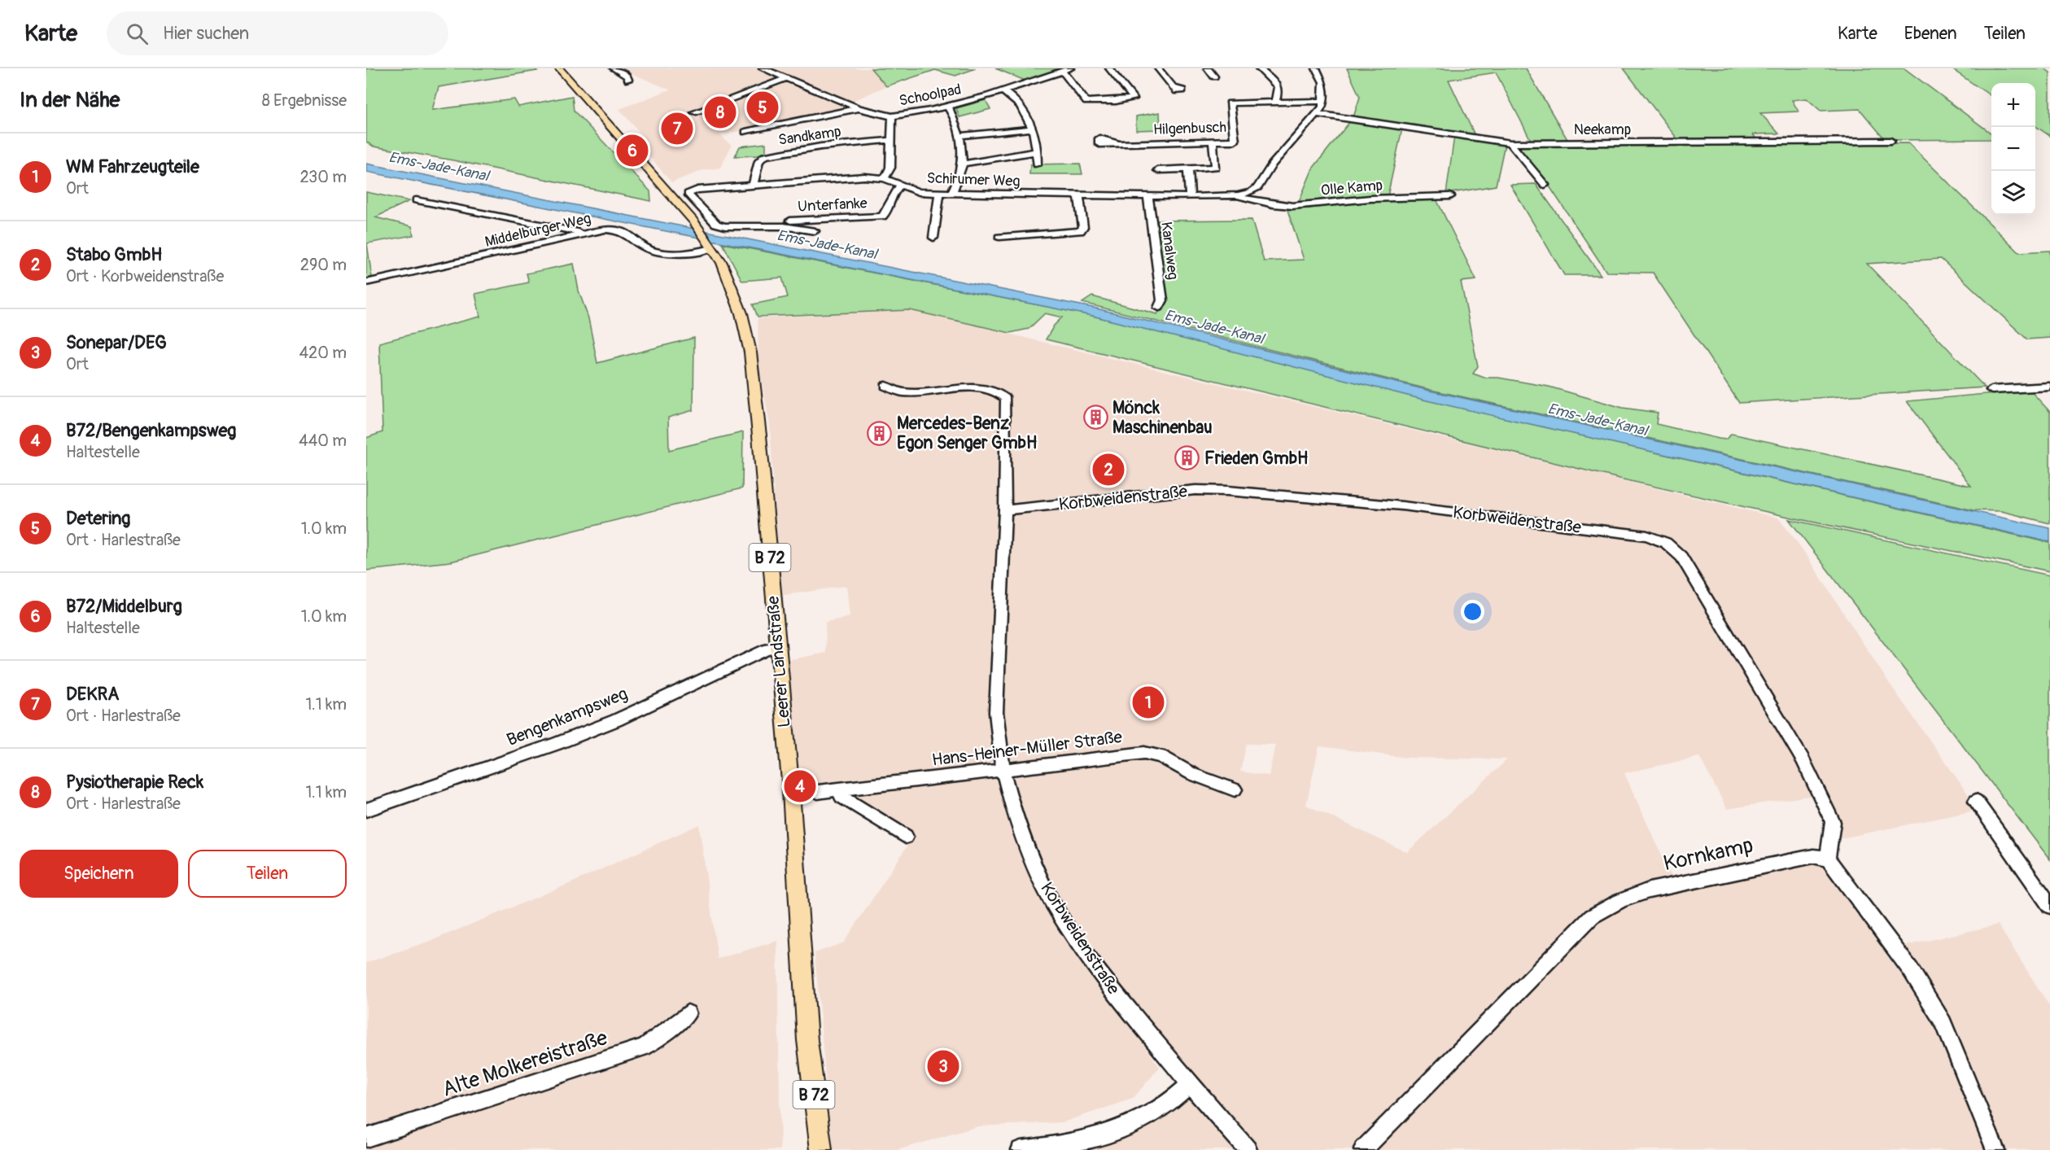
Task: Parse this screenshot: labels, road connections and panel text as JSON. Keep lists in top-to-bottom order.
{
  "streets": {
    "main road": ["B 72", "Leerer Landstraße"],
    "street": [
      "Schoolpad",
      "Hilgenbusch",
      "Neekamp",
      "Sandkamp",
      "Schirumer Weg",
      "Olle Kamp",
      "Unterfanke",
      "Middelburger Weg",
      "Kanalweg",
      "Korbweidenstraße",
      "Bengenkampsweg",
      "Hans-Heiner-Müller Straße",
      "Kornkamp",
      "Alte Molkereistraße"
    ]
  },
  "crossings": [
    ["Sandkamp", "Schirumer Weg"],
    ["Schirumer Weg", "Olle Kamp"],
    ["Schirumer Weg", "Unterfanke"],
    ["Schirumer Weg", "Kanalweg"],
    ["Middelburger Weg", "Leerer Landstraße"],
    ["Korbweidenstraße", "Hans-Heiner-Müller Straße"],
    ["Korbweidenstraße", "Kornkamp"],
    ["Leerer Landstraße", "Bengenkampsweg"]
  ],
  "water": ["Ems-Jade-Kanal"],
  "places": {
    "building": ["Mönck Maschinenbau", "Mercedes-Benz Egon Senger GmbH", "Frieden GmbH"]
  },
  "page": {
    "header": "Karte",
    "search": "Hier suchen",
    "nav": ["Karte", "Ebenen", "Teilen"],
    "heading": ["In der Nähe", "8 Ergebnisse"],
    "map_buttons": ["+", "−"],
    "pins": [
      "5",
      "8",
      "7",
      "6",
      "2",
      "1",
      "4",
      "3"
    ],
    "list": [
      {
        "mark": "1",
        "name": "WM Fahrzeugteile",
        "note": "Ort",
        "value": "230 m"
      },
      {
        "mark": "2",
        "name": "Stabo GmbH",
        "note": "Ort · Korbweidenstraße",
        "value": "290 m"
      },
      {
        "mark": "3",
        "name": "Sonepar/DEG",
        "note": "Ort",
        "value": "420 m"
      },
      {
        "mark": "4",
        "name": "B72/Bengenkampsweg",
        "note": "Haltestelle",
        "value": "440 m"
      },
      {
        "mark": "5",
        "name": "Detering",
        "note": "Ort · Harlestraße",
        "value": "1.0 km"
      },
      {
        "mark": "6",
        "name": "B72/Middelburg",
        "note": "Haltestelle",
        "value": "1.0 km"
      },
      {
        "mark": "7",
        "name": "DEKRA",
        "note": "Ort · Harlestraße",
        "value": "1.1 km"
      },
      {
        "mark": "8",
        "name": "Pysiotherapie Reck",
        "note": "Ort · Harlestraße",
        "value": "1.1 km"
      }
    ],
    "buttons": ["Speichern", "Teilen"]
  }
}
